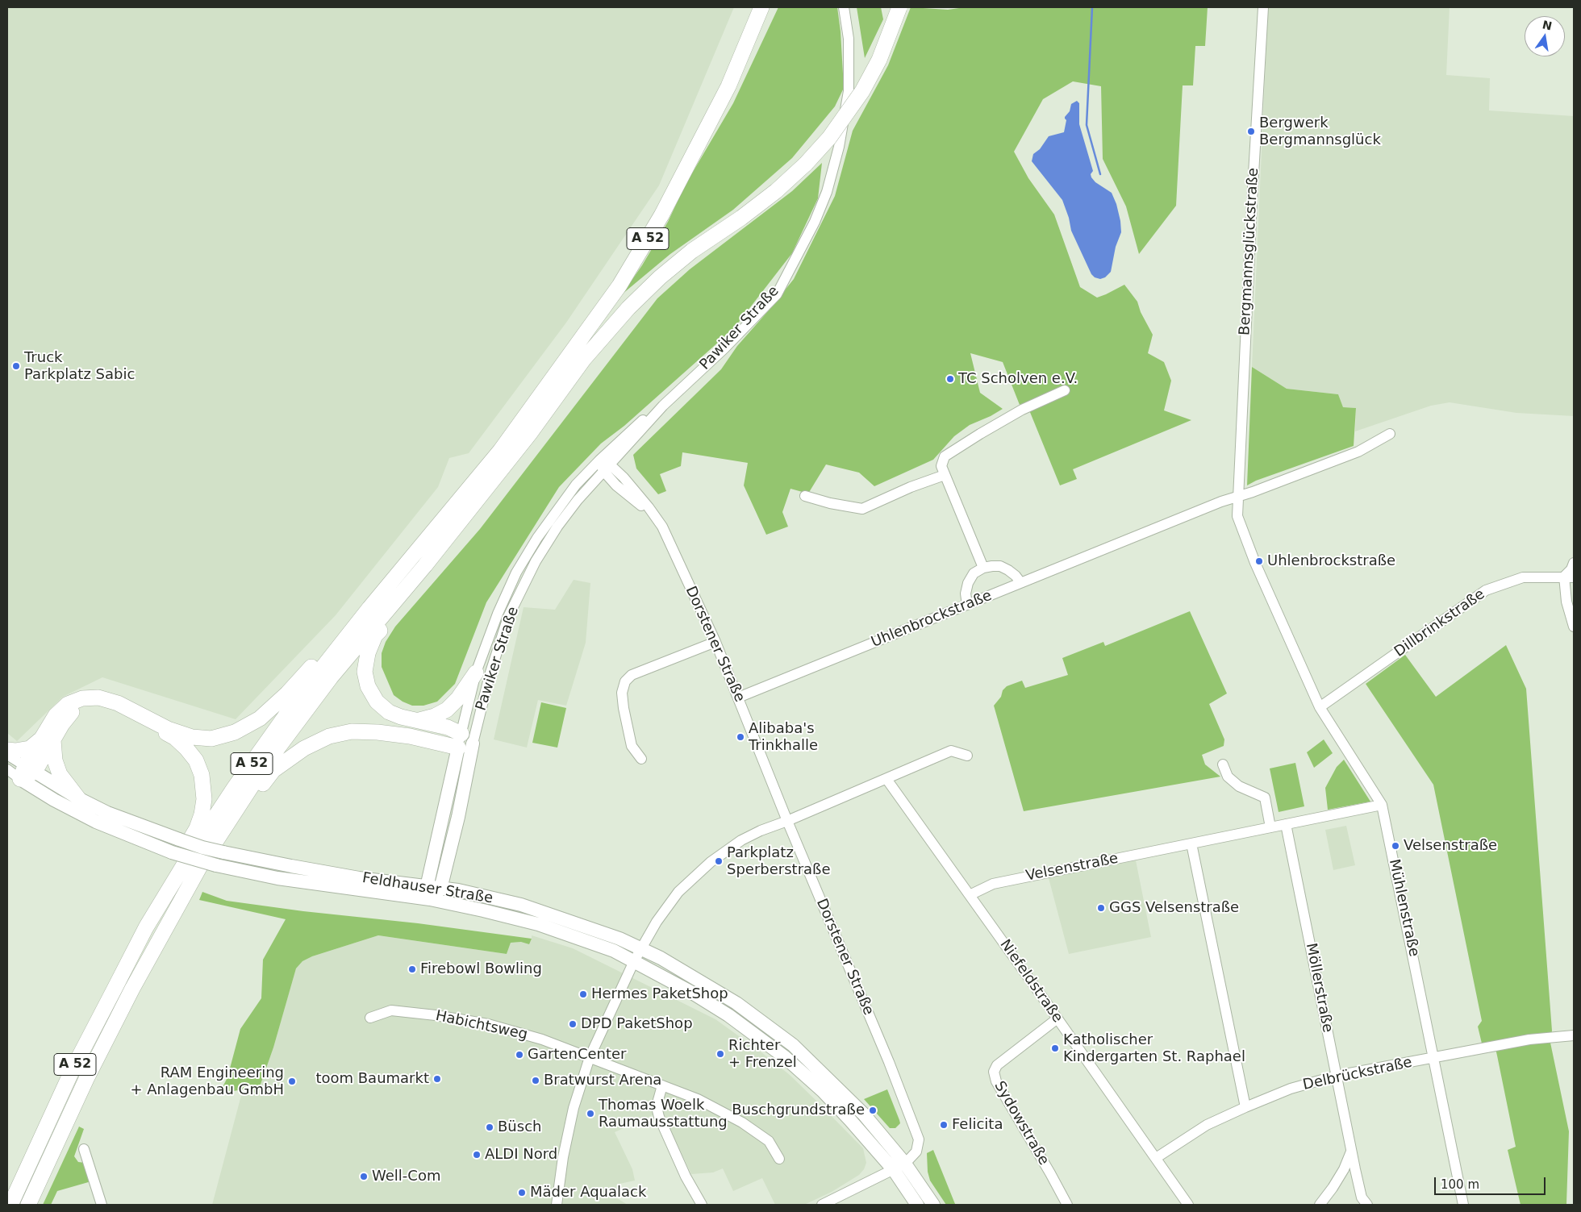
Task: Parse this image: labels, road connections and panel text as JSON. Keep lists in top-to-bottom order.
{
  "streets": {
    "highway": ["A 52"],
    "main road": ["Pawiker Straße", "Feldhauser Straße"],
    "street": [
      "Bergmannsglückstraße",
      "Uhlenbrockstraße",
      "Dillbrinkstraße",
      "Dorstener Straße",
      "Velsenstraße",
      "Mühlenstraße",
      "Niefeldstraße",
      "Möllerstraße",
      "Habichtsweg",
      "Delbrückstraße",
      "Sydowstraße"
    ]
  },
  "crossings": [
    ["Bergmannsglückstraße", "Uhlenbrockstraße"],
    ["Bergmannsglückstraße", "Mühlenstraße"],
    ["Pawiker Straße", "Dorstener Straße"],
    ["Pawiker Straße", "Feldhauser Straße"],
    ["Uhlenbrockstraße", "Dorstener Straße"],
    ["Uhlenbrockstraße", "Mühlenstraße"],
    ["Dillbrinkstraße", "Mühlenstraße"],
    ["Dorstener Straße", "Feldhauser Straße"],
    ["Velsenstraße", "Mühlenstraße"],
    ["Velsenstraße", "Niefeldstraße"],
    ["Velsenstraße", "Möllerstraße"],
    ["Mühlenstraße", "Delbrückstraße"],
    ["Niefeldstraße", "Delbrückstraße"],
    ["Niefeldstraße", "Sydowstraße"],
    ["Möllerstraße", "Delbrückstraße"]
  ],
  "places": [
    "Bergwerk Bergmannsglück",
    "Truck Parkplatz Sabic",
    "TC Scholven e.V.",
    "Uhlenbrockstraße",
    "Alibaba's Trinkhalle",
    "Velsenstraße",
    "Parkplatz Sperberstraße",
    "GGS Velsenstraße",
    "Firebowl Bowling",
    "Hermes PaketShop",
    "DPD PaketShop",
    "Katholischer Kindergarten St. Raphael",
    "Richter + Frenzel",
    "GartenCenter",
    "toom Baumarkt",
    "Bratwurst Arena",
    "RAM Engineering + Anlagenbau GmbH",
    "Buschgrundstraße",
    "Thomas Woelk Raumausstattung",
    "Felicita",
    "Büsch",
    "ALDI Nord",
    "Well-Com",
    "Mäder Aqualack"
  ],
  "scale_bar": "100 m",
  "north": "top"
}
